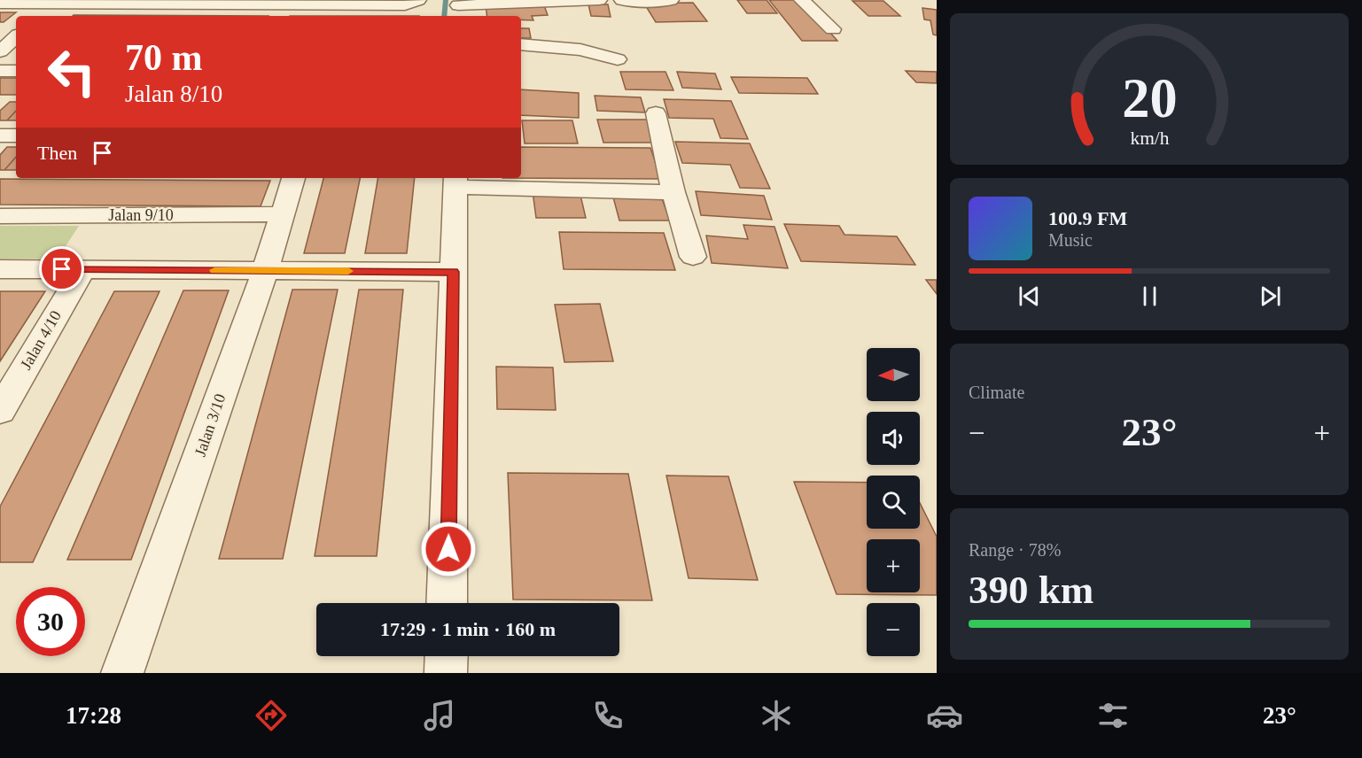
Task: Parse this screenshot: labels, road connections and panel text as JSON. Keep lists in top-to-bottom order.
{
  "streets": {
    "street": ["Jalan 9/10", "Jalan 4/10", "Jalan 3/10"]
  },
  "crossings": [
    ["Jalan 9/10", "Jalan 3/10"]
  ],
  "north": "left",
  "page": {
    "turn": ["70 m", "Jalan 8/10"],
    "then": "Then",
    "song": ["100.9 FM", "Music"],
    "tile": [
      "Climate",
      ["Range · 78%", "390 km"]
    ],
    "map_buttons": ["+", "−"],
    "heat": ["−", "23°", "+"],
    "limit": "30",
    "trip": "17:29 · 1 min · 160 m",
    "tabs": ["17:28", "23°"],
    "gauge": ["20", "km/h"]
  }
}
